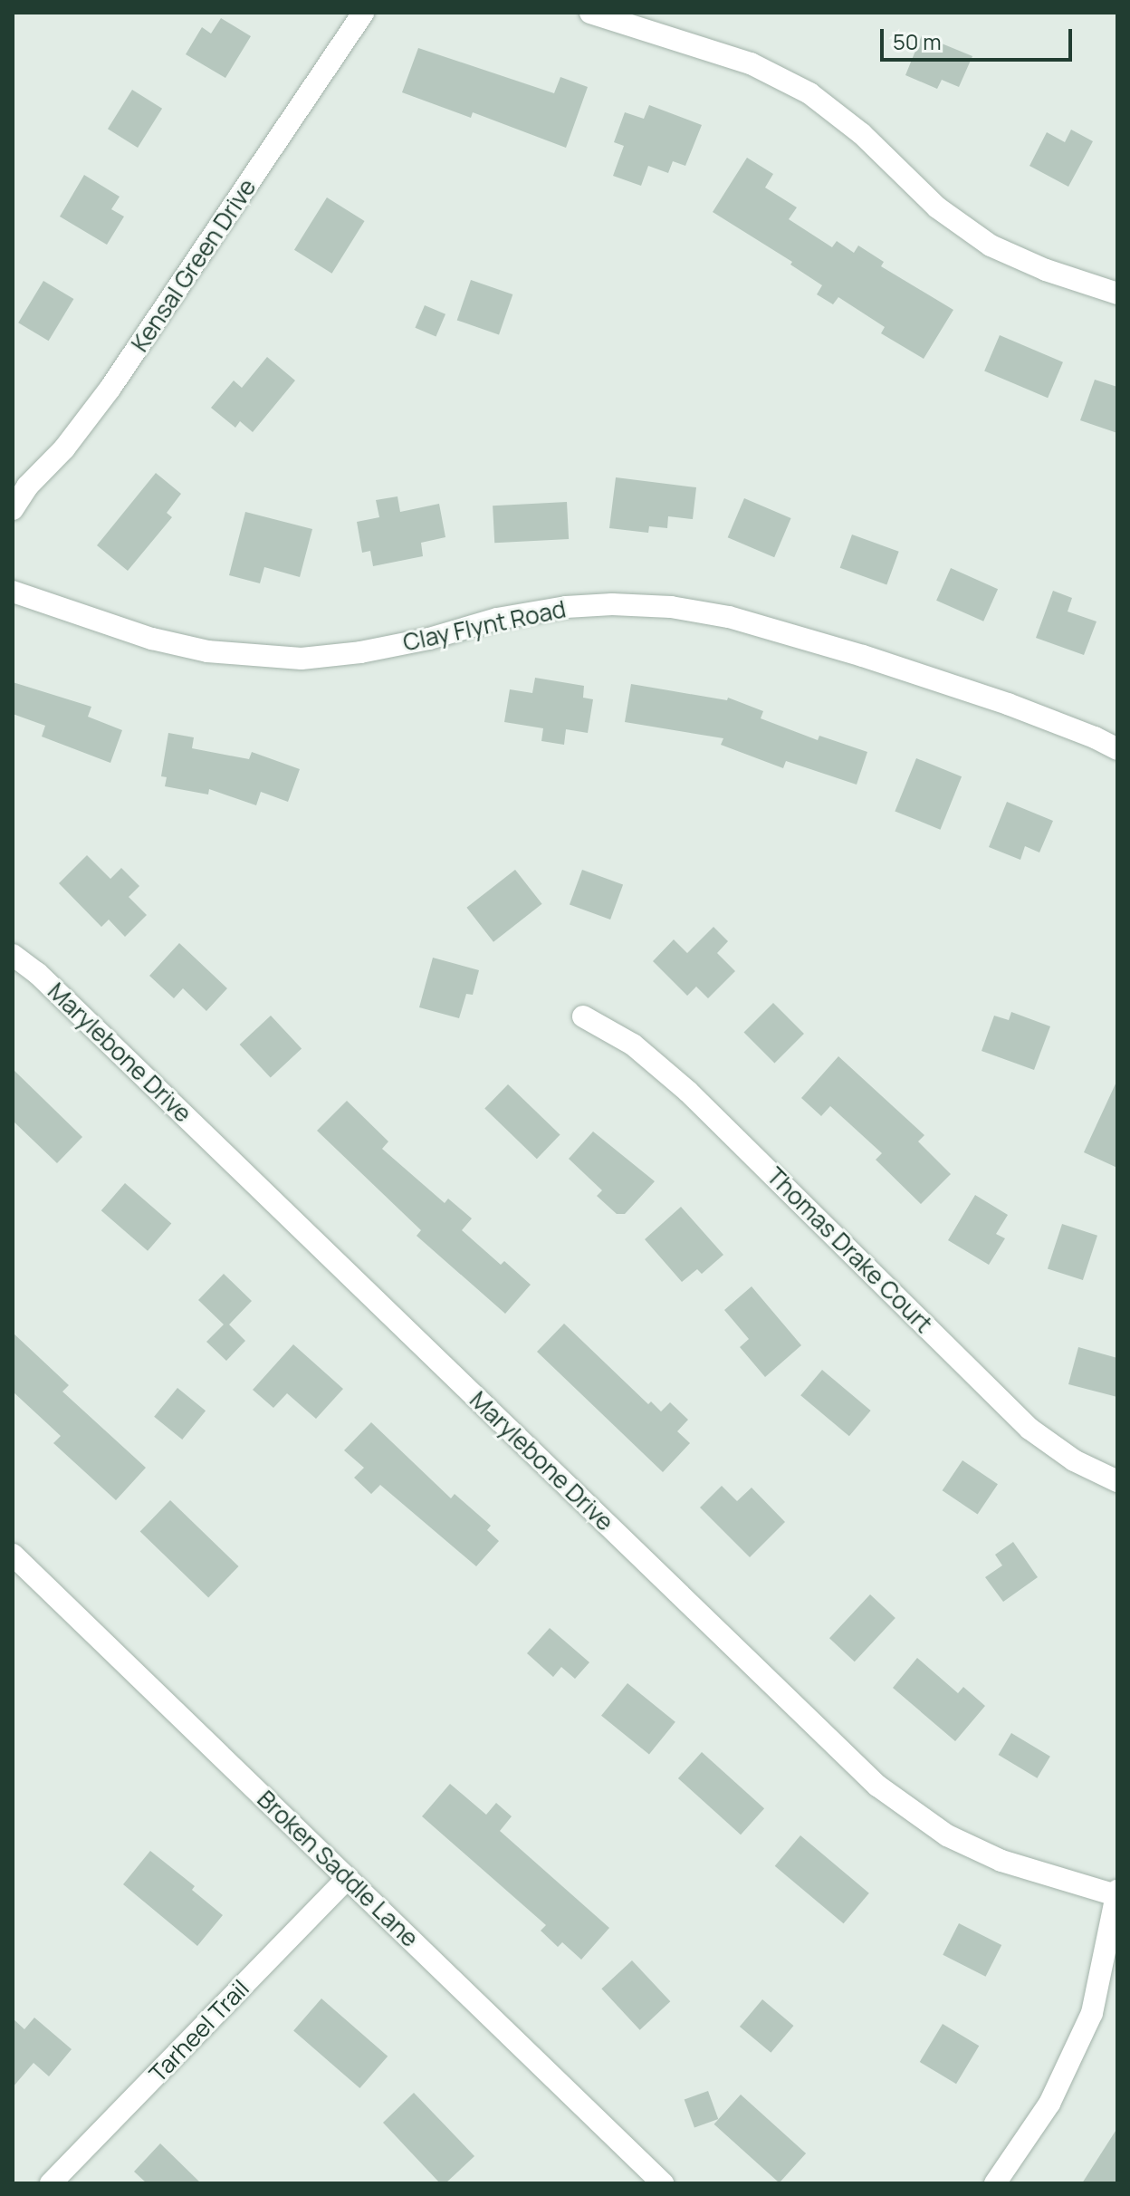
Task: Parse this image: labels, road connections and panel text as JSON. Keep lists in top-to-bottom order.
{
  "streets": {
    "street": [
      "Kensal Green Drive",
      "Clay Flynt Road",
      "Marylebone Drive",
      "Thomas Drake Court",
      "Broken Saddle Lane",
      "Tarheel Trail"
    ]
  },
  "crossings": [
    ["Broken Saddle Lane", "Tarheel Trail"]
  ],
  "scale_bar": "50 m"
}
